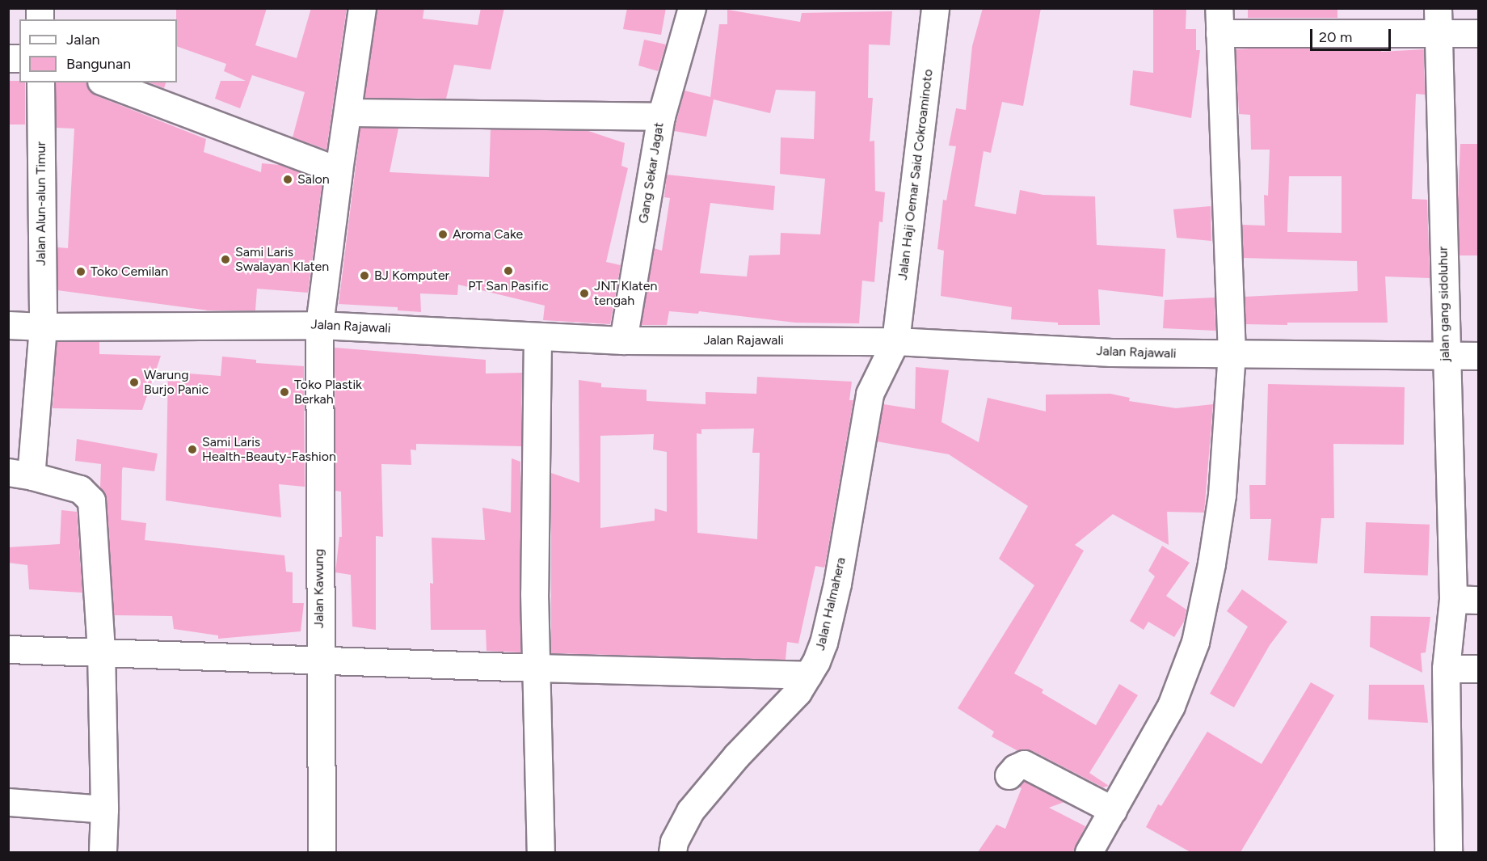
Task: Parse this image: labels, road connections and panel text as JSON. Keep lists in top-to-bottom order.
{
  "streets": {
    "street": [
      "Gang Sekar Jagat",
      "Jalan Haji Oemar Said Cokroaminoto",
      "Jalan Alun-alun Timur",
      "jalan gang sidoluhur",
      "Jalan Rajawali",
      "Jalan Kawung",
      "Jalan Halmahera"
    ]
  },
  "crossings": [
    ["Gang Sekar Jagat", "Jalan Rajawali"],
    ["Jalan Haji Oemar Said Cokroaminoto", "Jalan Rajawali"],
    ["Jalan Haji Oemar Said Cokroaminoto", "Jalan Halmahera"],
    ["Jalan Alun-alun Timur", "Jalan Rajawali"],
    ["jalan gang sidoluhur", "Jalan Rajawali"],
    ["Jalan Rajawali", "Jalan Kawung"],
    ["Jalan Rajawali", "Jalan Halmahera"]
  ],
  "places": [
    "Salon",
    "Aroma Cake",
    "Sami Laris Swalayan Klaten",
    "PT San Pasific",
    "Toko Cemilan",
    "BJ Komputer",
    "JNT Klaten tengah",
    "Warung Burjo Panic",
    "Toko Plastik Berkah",
    "Sami Laris Health-Beauty-Fashion"
  ],
  "legend": ["Jalan", "Bangunan"],
  "scale_bar": "20 m"
}
